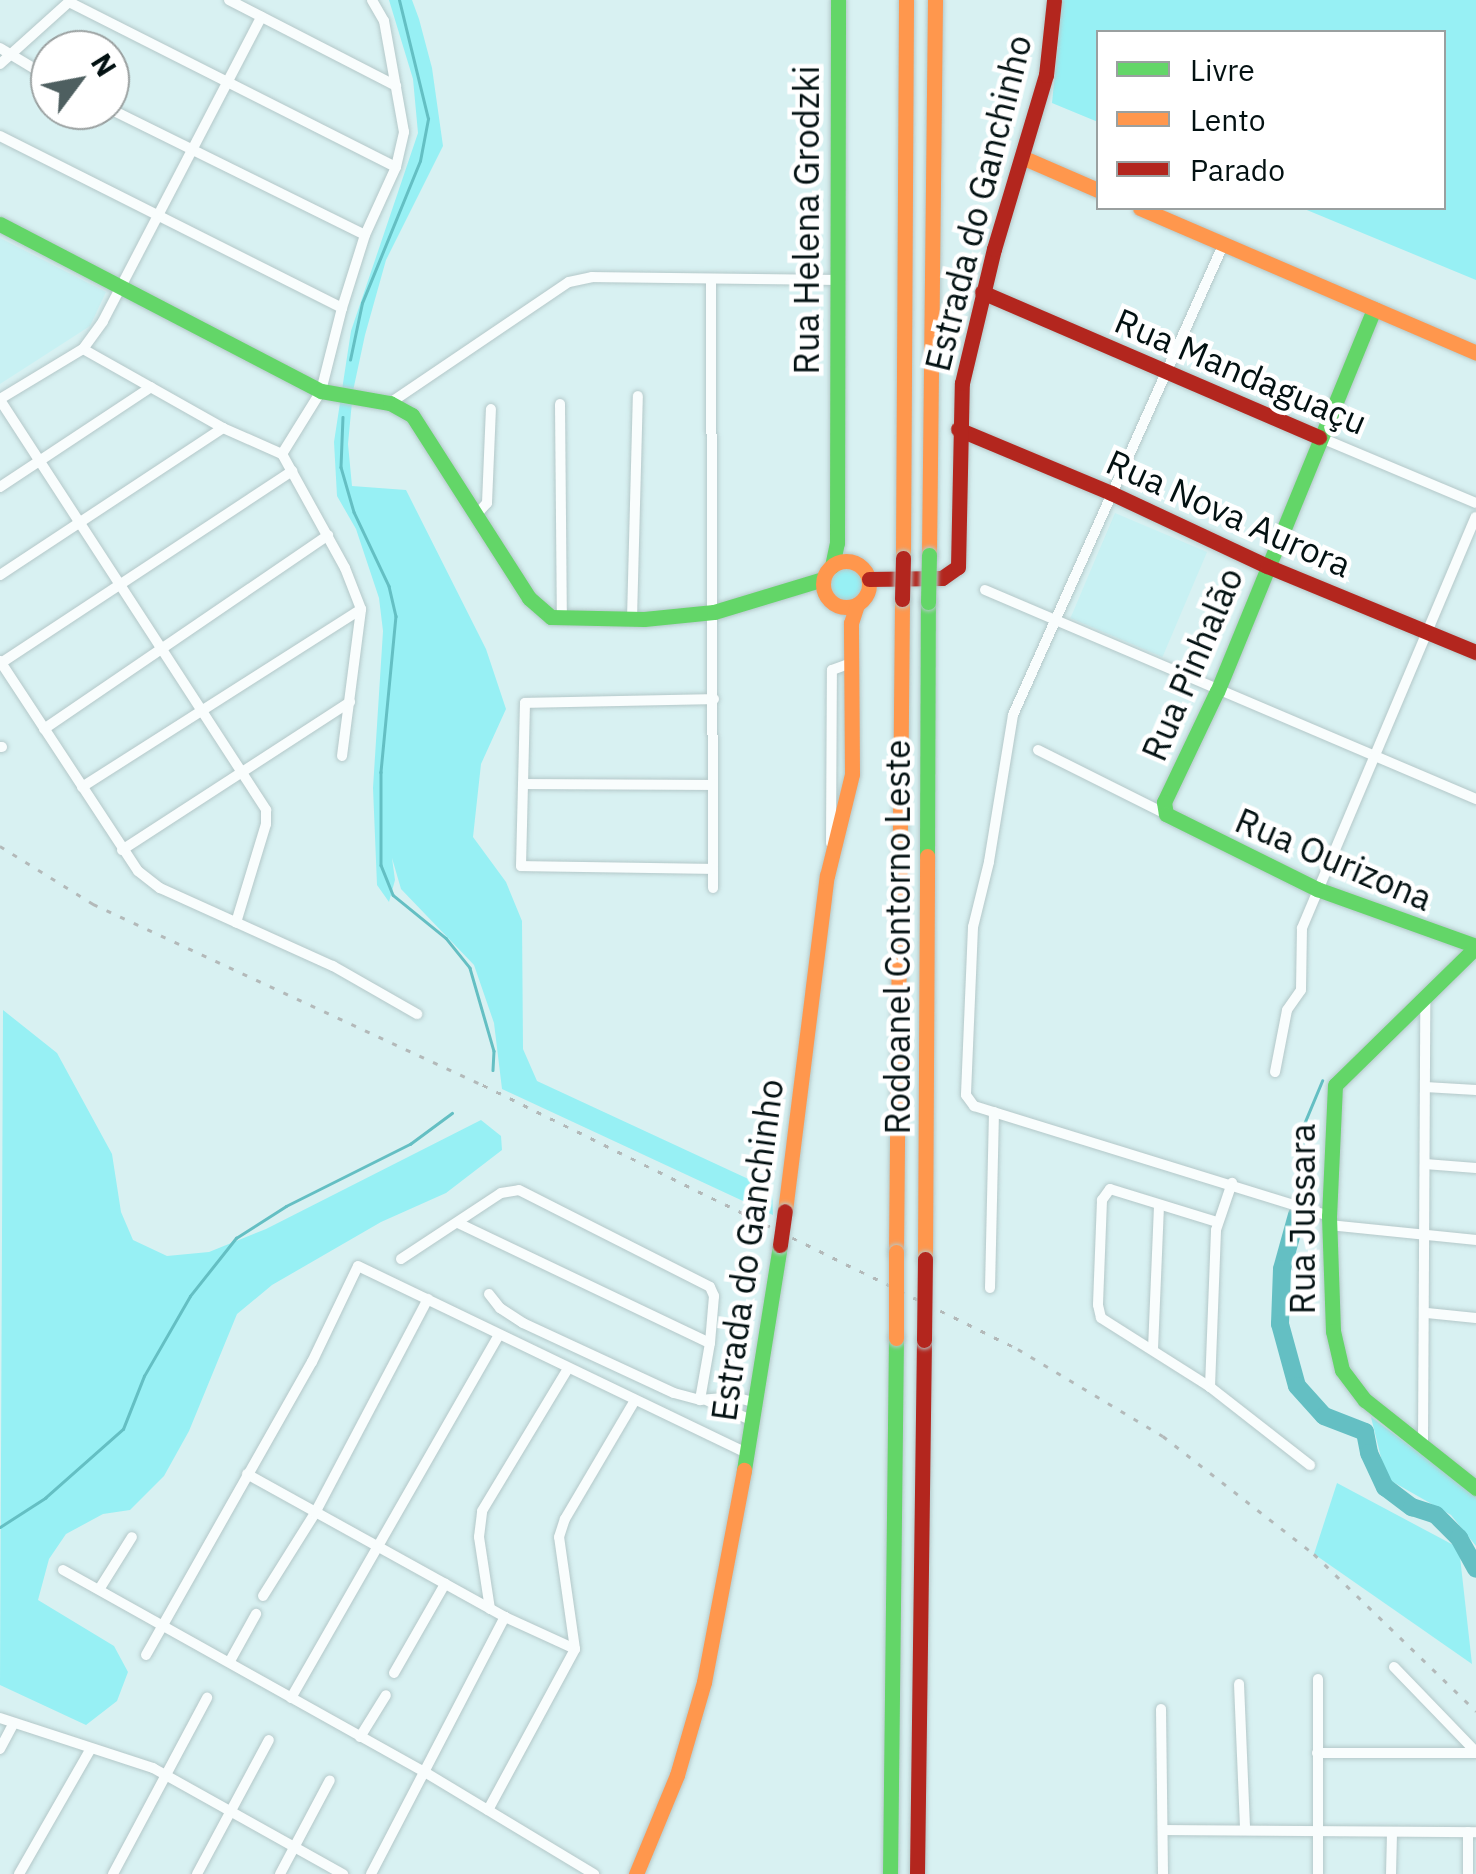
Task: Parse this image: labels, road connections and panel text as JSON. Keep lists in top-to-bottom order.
{
  "streets": {
    "main road": [
      "Estrada do Ganchinho",
      "Rua Helena Grodzki",
      "Rua Mandaguaçu",
      "Rua Nova Aurora",
      "Rua Pinhalão",
      "Rua Ourizona",
      "Rodoanel Contorno Leste",
      "Rua Jussara"
    ]
  },
  "crossings": [
    ["Estrada do Ganchinho", "Rua Helena Grodzki"],
    ["Estrada do Ganchinho", "Rua Mandaguaçu"],
    ["Estrada do Ganchinho", "Rua Nova Aurora"],
    ["Rua Mandaguaçu", "Rua Pinhalão"],
    ["Rua Nova Aurora", "Rua Pinhalão"],
    ["Rua Pinhalão", "Rua Ourizona"],
    ["Rua Ourizona", "Rua Jussara"]
  ],
  "legend": ["Livre", "Lento", "Parado"],
  "north": "top right"
}
